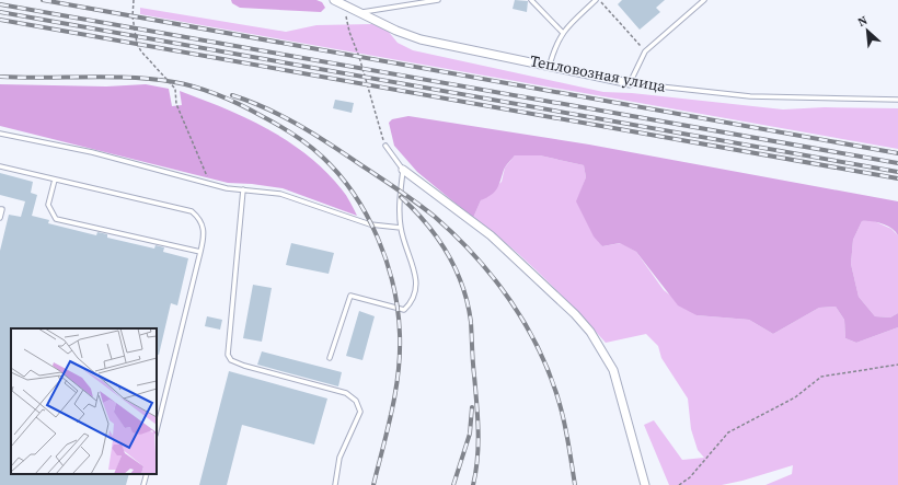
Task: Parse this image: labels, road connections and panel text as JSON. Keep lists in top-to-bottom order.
{
  "streets": {
    "street": ["Тепловозная улица"]
  },
  "north": "top left"
}
